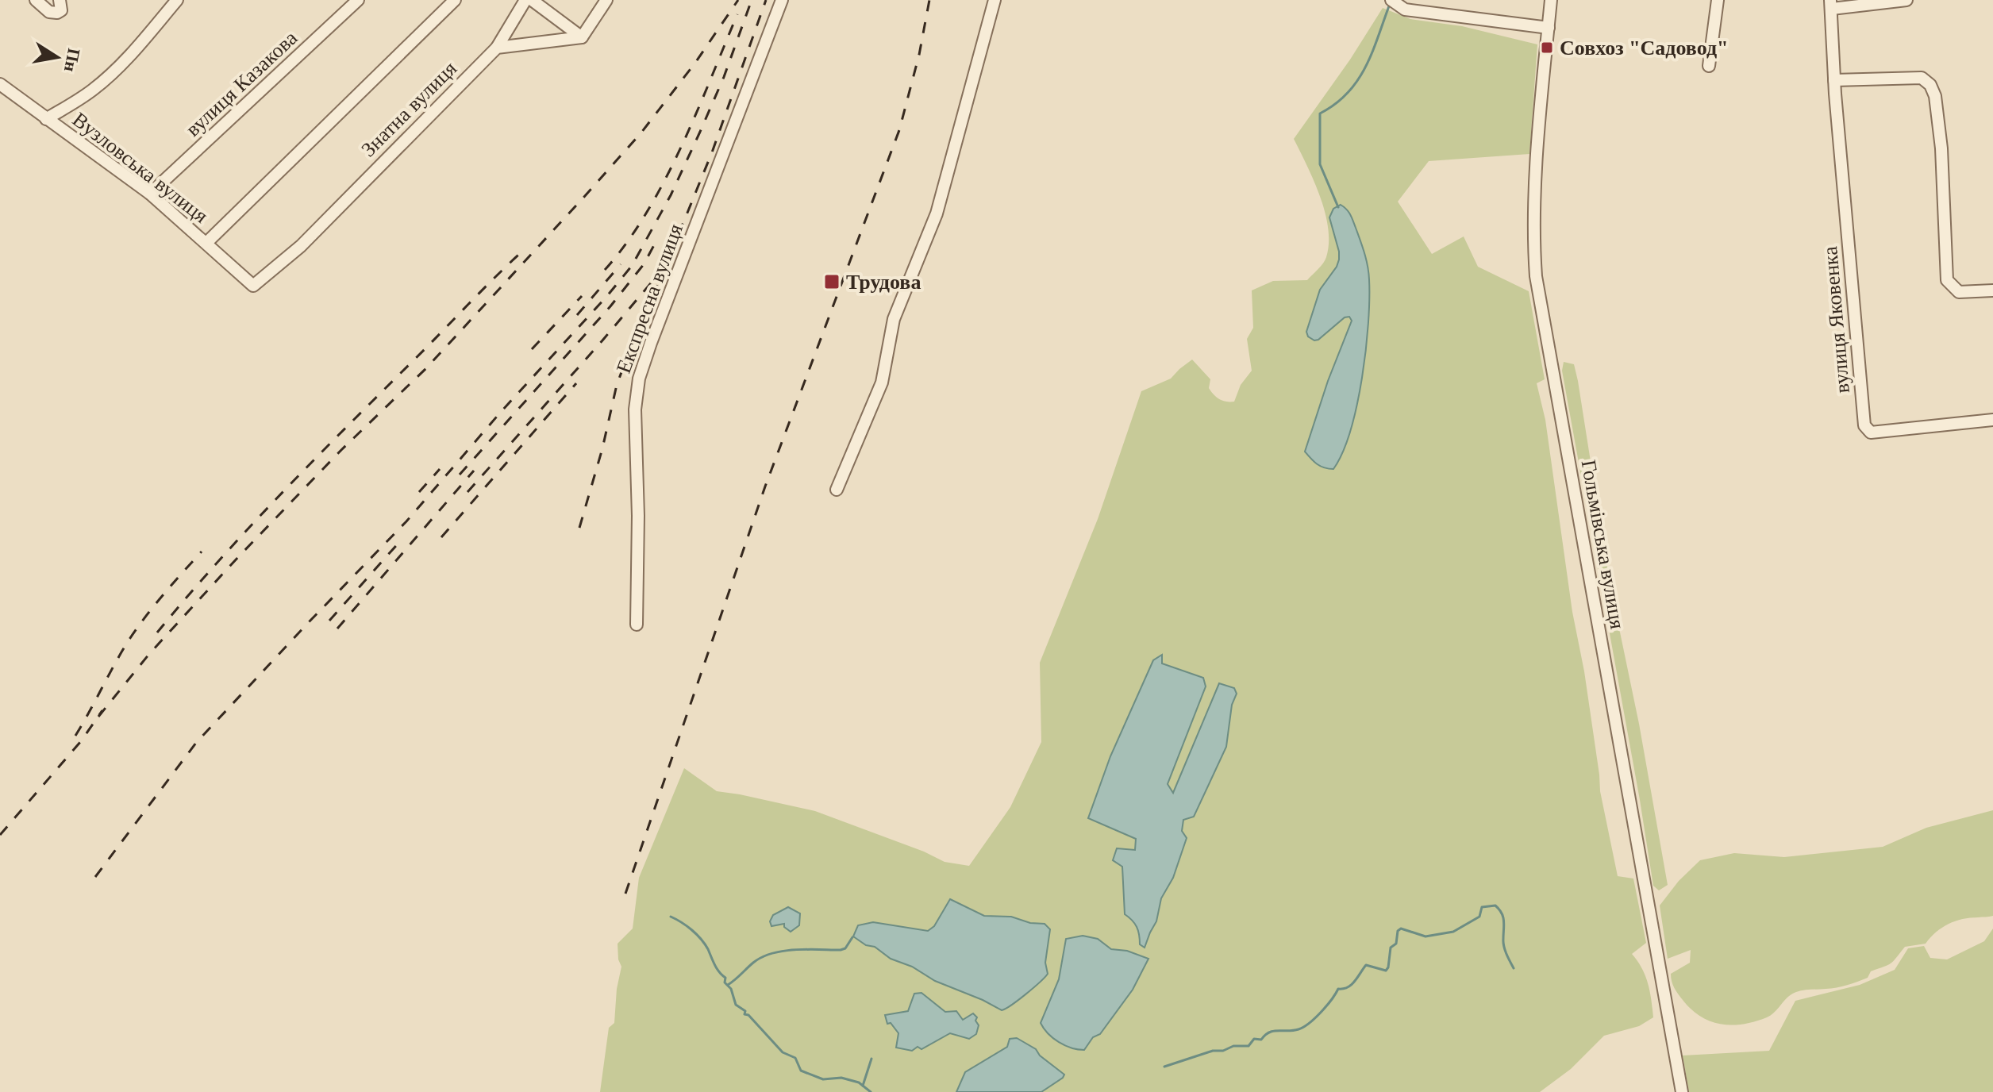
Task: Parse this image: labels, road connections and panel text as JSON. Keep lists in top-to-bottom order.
{
  "streets": {
    "street": [
      "вулиця Казакова",
      "Знатна вулиця",
      "Вузловська вулиця",
      "Експресна вулиця",
      "вулиця Яковенка",
      "Гольмівська вулиця"
    ]
  },
  "crossings": [
    ["вулиця Казакова", "Вузловська вулиця"],
    ["Знатна вулиця", "Вузловська вулиця"]
  ],
  "places": {
    "transit": ["Совхоз \"Садовод\"", "Трудова"]
  },
  "north": "right"
}
